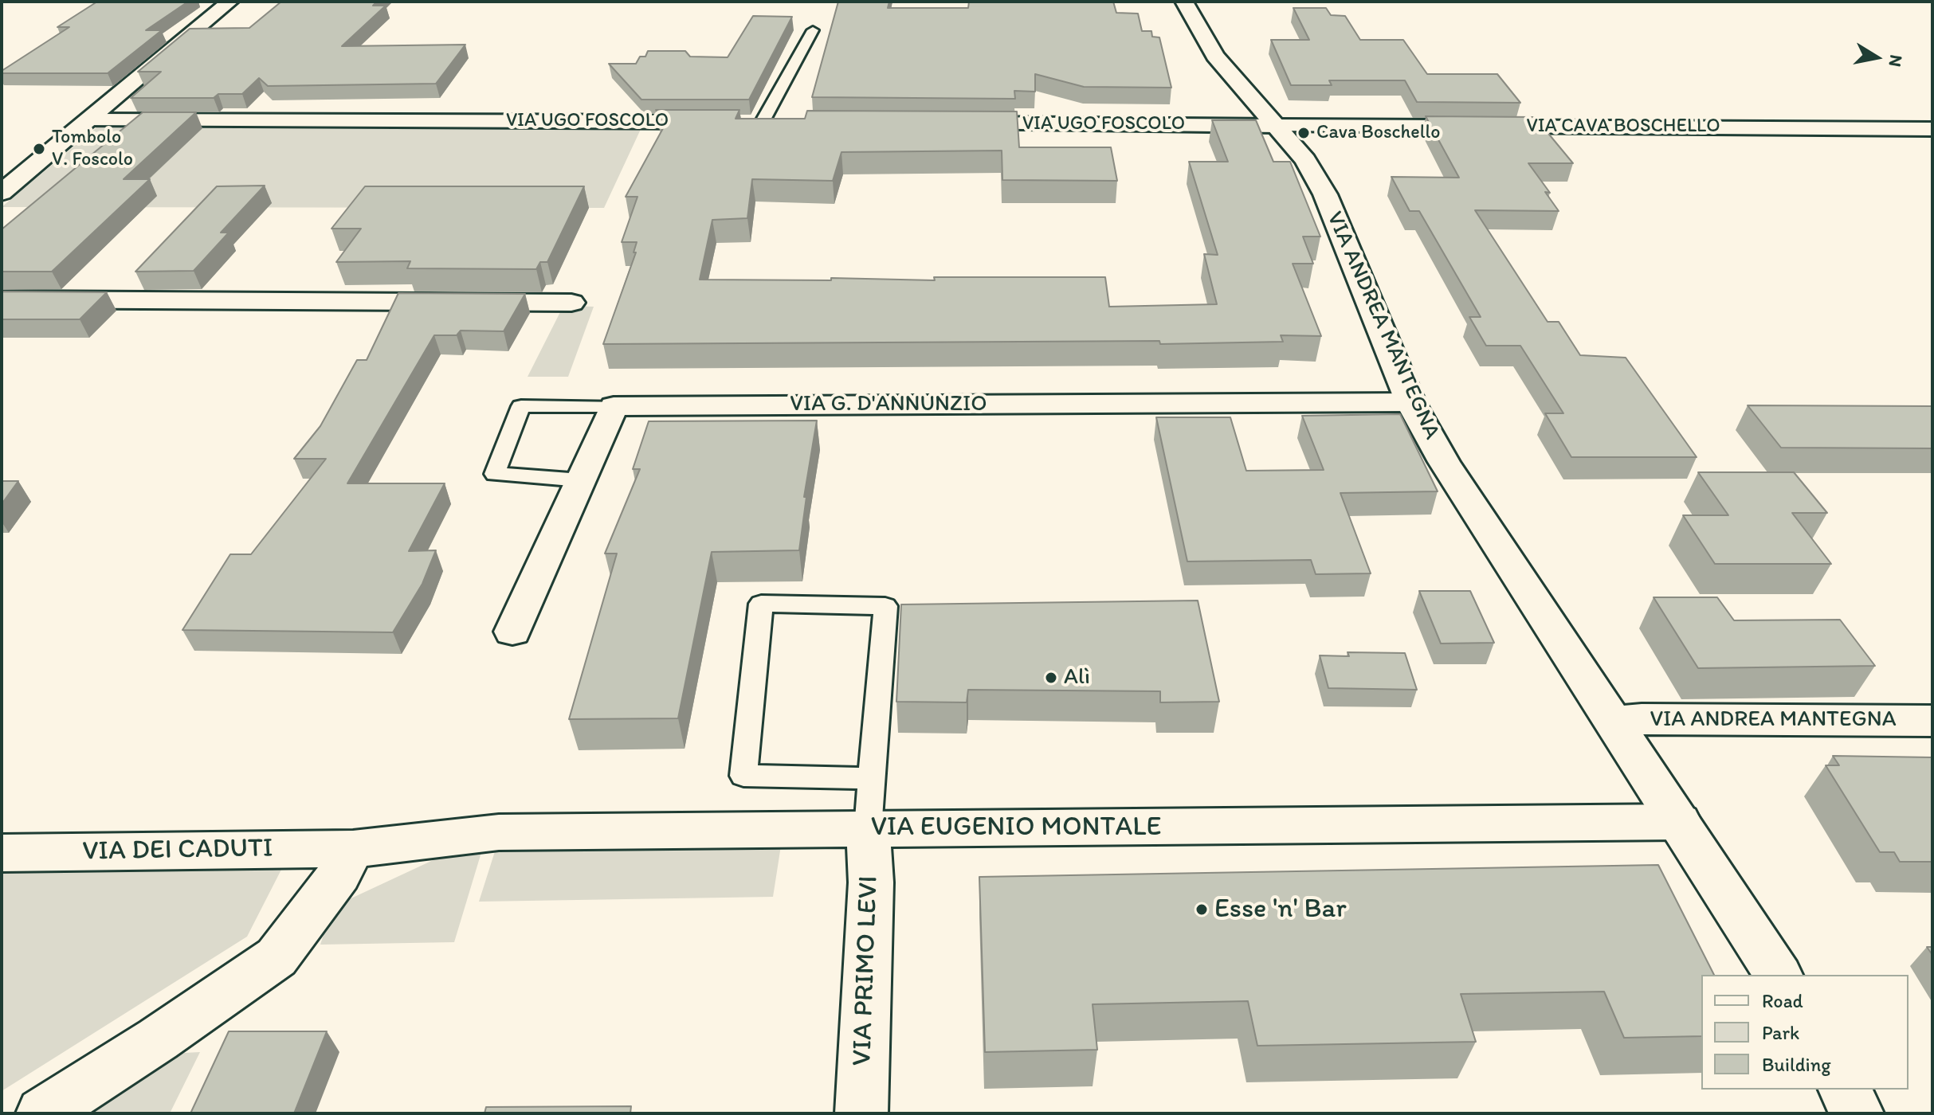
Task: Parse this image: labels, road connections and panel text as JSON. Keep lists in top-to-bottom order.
{
  "streets": {
    "street": [
      "VIA UGO FOSCOLO",
      "VIA CAVA BOSCHELLO",
      "VIA ANDREA MANTEGNA",
      "VIA G. D'ANNUNZIO",
      "VIA EUGENIO MONTALE",
      "VIA DEI CADUTI",
      "VIA PRIMO LEVI"
    ]
  },
  "crossings": [
    ["VIA UGO FOSCOLO", "VIA CAVA BOSCHELLO"],
    ["VIA UGO FOSCOLO", "VIA ANDREA MANTEGNA"],
    ["VIA CAVA BOSCHELLO", "VIA ANDREA MANTEGNA"],
    ["VIA ANDREA MANTEGNA", "VIA G. D'ANNUNZIO"],
    ["VIA ANDREA MANTEGNA", "VIA EUGENIO MONTALE"],
    ["VIA EUGENIO MONTALE", "VIA DEI CADUTI"],
    ["VIA EUGENIO MONTALE", "VIA PRIMO LEVI"]
  ],
  "places": [
    "Cava Boschello",
    "Tombolo V. Foscolo",
    "Alì",
    "Esse 'n' Bar"
  ],
  "legend": ["Road", "Park", "Building"],
  "north": "right"
}
